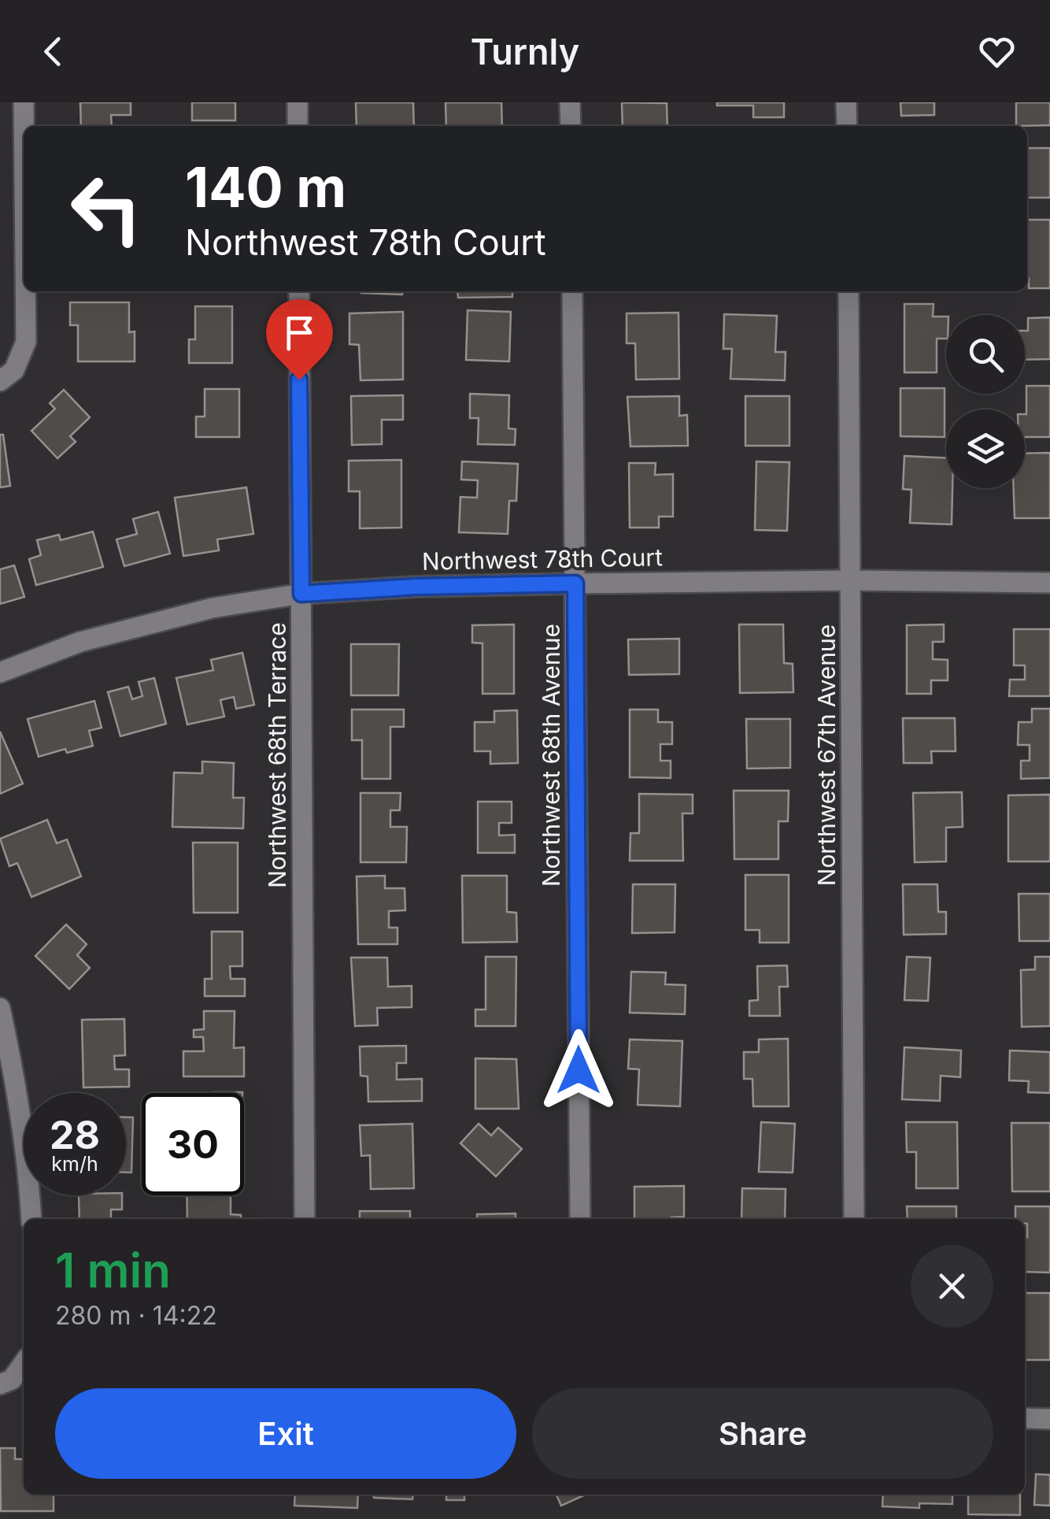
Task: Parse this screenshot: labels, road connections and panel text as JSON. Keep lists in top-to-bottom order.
{
  "streets": {
    "street": [
      "Northwest 78th Court",
      "Northwest 68th Terrace",
      "Northwest 68th Avenue",
      "Northwest 67th Avenue"
    ]
  },
  "crossings": [
    ["Northwest 78th Court", "Northwest 68th Terrace"],
    ["Northwest 78th Court", "Northwest 68th Avenue"],
    ["Northwest 78th Court", "Northwest 67th Avenue"]
  ],
  "page": {
    "header": "Turnly",
    "turn": ["140 m", "Northwest 78th Court"],
    "speed": "28 km/h",
    "limit": "30",
    "heading": ["1 min", "280 m · 14:22"],
    "buttons": ["Exit", "Share"]
  }
}
